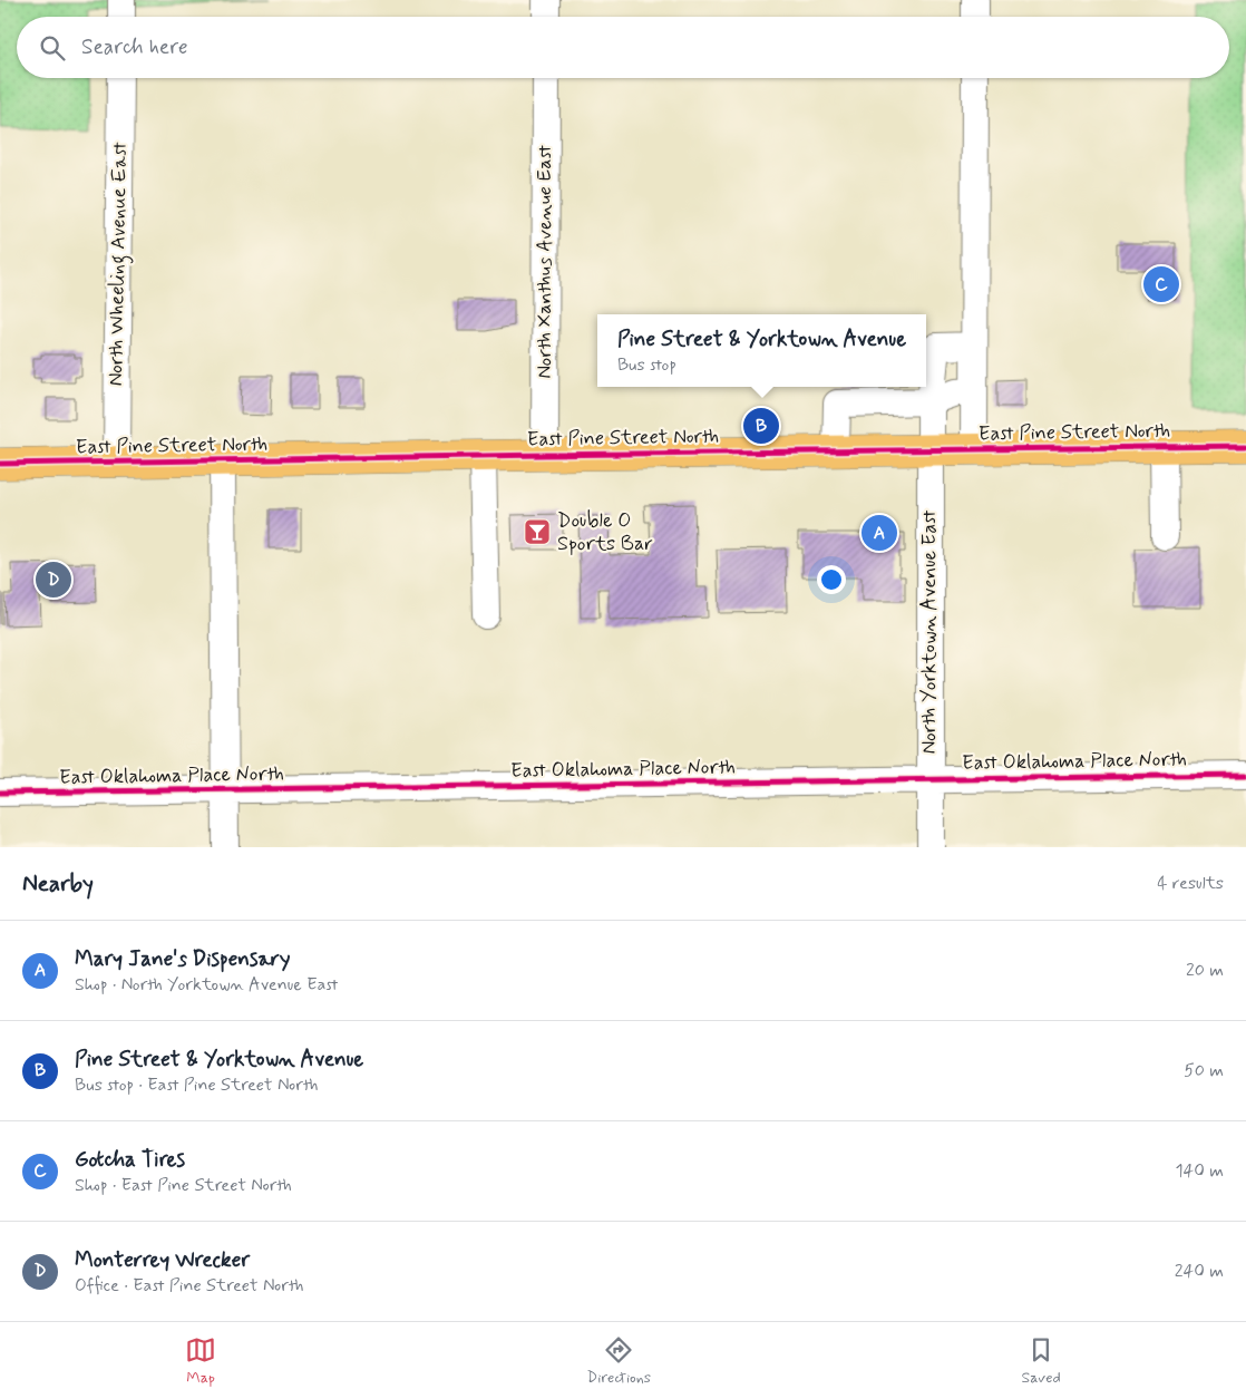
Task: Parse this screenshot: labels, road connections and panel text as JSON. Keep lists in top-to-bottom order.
{
  "streets": {
    "main road": ["East Pine Street North"],
    "street": [
      "North Xanthus Avenue East",
      "North Wheeling Avenue East",
      "North Yorktown Avenue East",
      "East Oklahoma Place North"
    ]
  },
  "crossings": [
    ["North Xanthus Avenue East", "East Pine Street North"],
    ["North Wheeling Avenue East", "East Pine Street North"],
    ["East Pine Street North", "North Yorktown Avenue East"],
    ["North Yorktown Avenue East", "East Oklahoma Place North"]
  ],
  "places": {
    "bar": ["Double O Sports Bar"]
  },
  "page": {
    "search": "Search here",
    "pins": [
      "C",
      "B",
      "A",
      "D"
    ],
    "popup": ["Pine Street & Yorktown Avenue", "Bus stop"],
    "heading": ["Nearby", "4 results"],
    "list": [
      {
        "mark": "A",
        "name": "Mary Jane's Dispensary",
        "note": "Shop · North Yorktown Avenue East",
        "value": "20 m"
      },
      {
        "mark": "B",
        "name": "Pine Street & Yorktown Avenue",
        "note": "Bus stop · East Pine Street North",
        "value": "50 m"
      },
      {
        "mark": "C",
        "name": "Gotcha Tires",
        "note": "Shop · East Pine Street North",
        "value": "140 m"
      },
      {
        "mark": "D",
        "name": "Monterrey Wrecker",
        "note": "Office · East Pine Street North",
        "value": "240 m"
      }
    ],
    "nav": ["Map", "Directions", "Saved"]
  }
}
